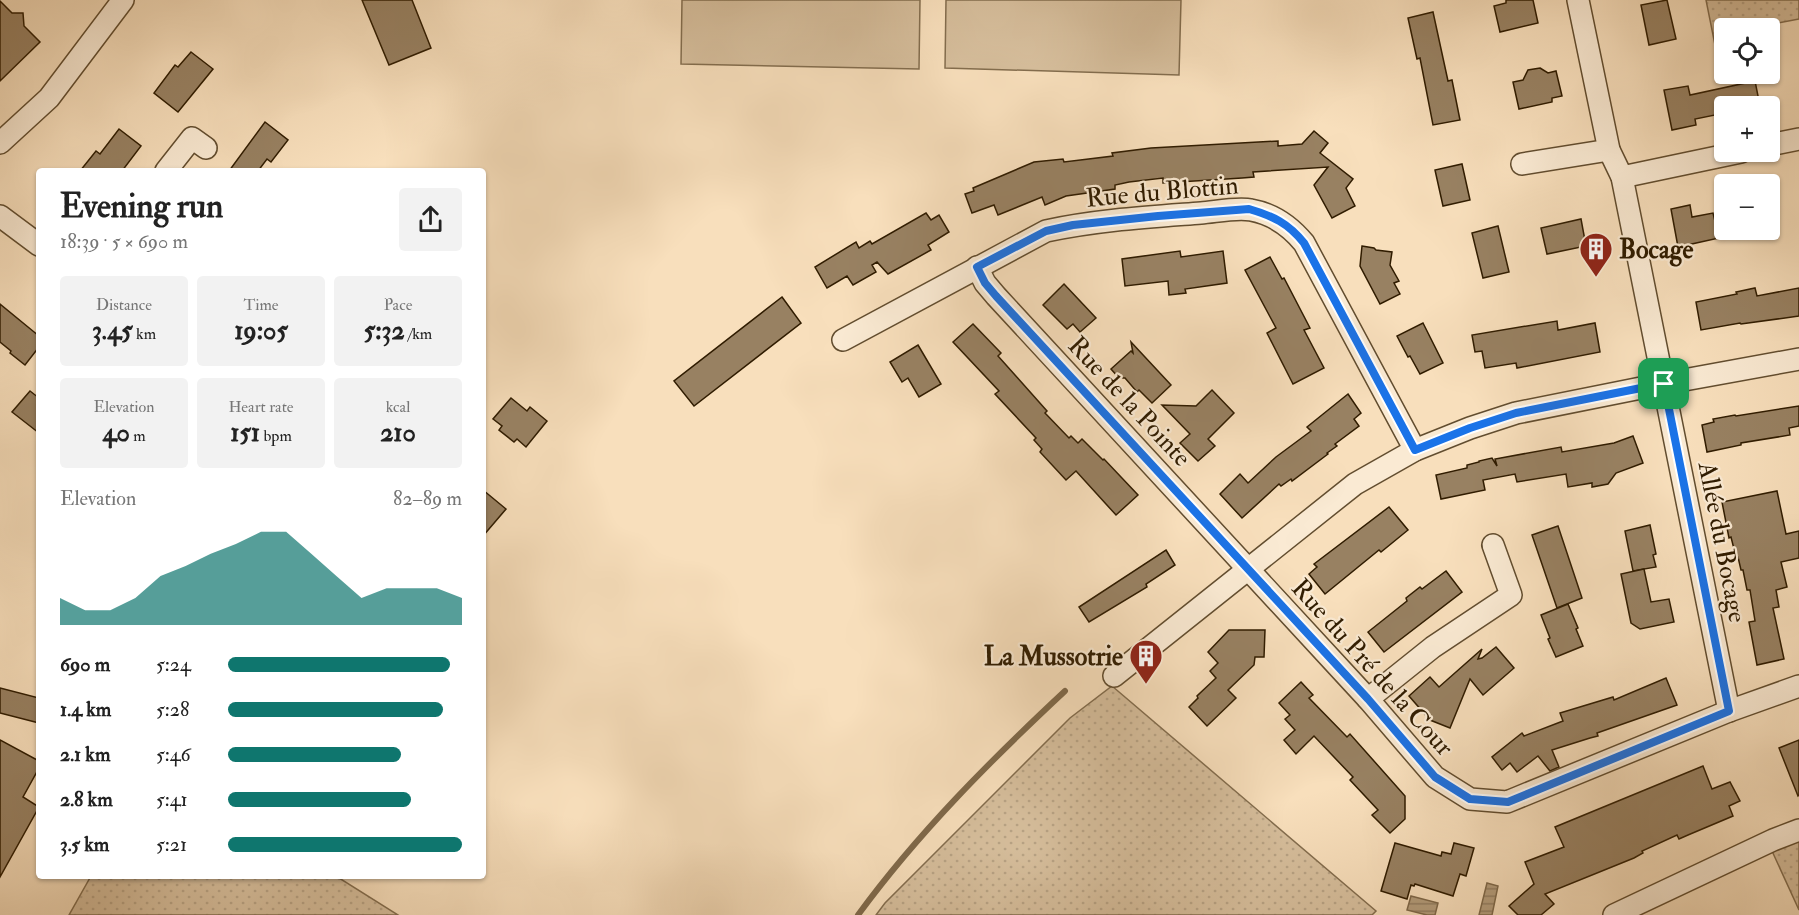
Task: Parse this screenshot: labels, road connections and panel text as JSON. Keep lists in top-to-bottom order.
{
  "streets": {
    "street": [
      "Rue du Blottin",
      "Rue de la Pointe",
      "Allée du Bocage",
      "Rue du Pré de la Cour"
    ]
  },
  "crossings": [
    ["Rue du Blottin", "Rue de la Pointe"],
    ["Rue de la Pointe", "Rue du Pré de la Cour"],
    ["Allée du Bocage", "Rue du Pré de la Cour"]
  ],
  "places": {
    "building": ["Bocage", "La Mussotrie"]
  },
  "page": {
    "map_buttons": ["+", "−"],
    "heading": ["Evening run", "18:39 · 5 × 690 m"],
    "stats": [
      ["Distance", "3.45 km"],
      ["Time", "19:05"],
      ["Pace", "5:32 /km"],
      ["Elevation", "40 m"],
      ["Heart rate", "151 bpm"],
      ["kcal", "210"]
    ],
    "chart": ["Elevation", "82–89 m"],
    "list": [
      {
        "name": "690 m",
        "note": "5:24"
      },
      {
        "name": "1.4 km",
        "note": "5:28"
      },
      {
        "name": "2.1 km",
        "note": "5:46"
      },
      {
        "name": "2.8 km",
        "note": "5:41"
      },
      {
        "name": "3.5 km",
        "note": "5:21"
      }
    ]
  }
}
